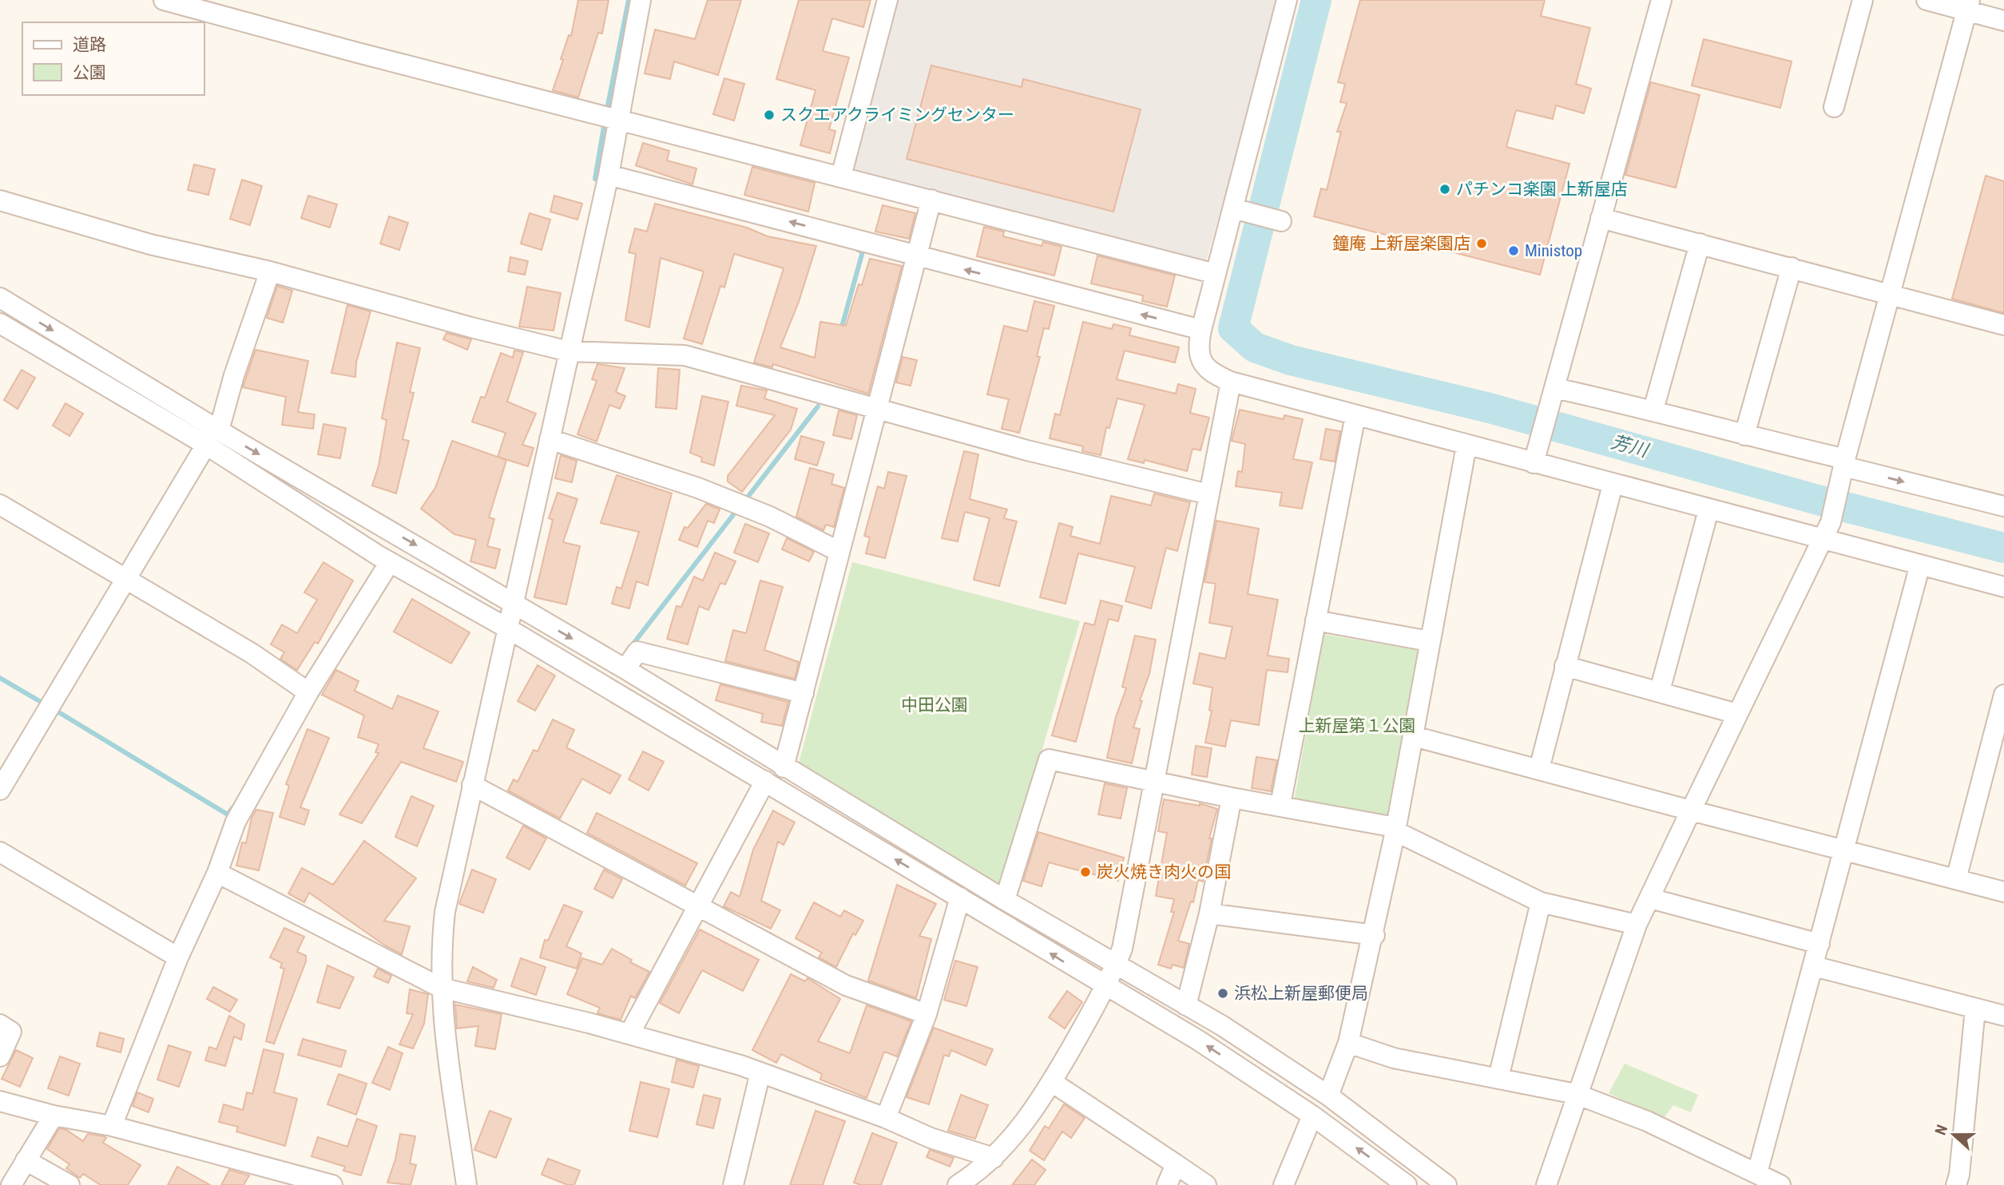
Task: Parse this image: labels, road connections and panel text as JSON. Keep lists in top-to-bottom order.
{
  "water": ["芳川"],
  "parks": ["中田公園", "上新屋第１公園"],
  "places": [
    "スクエアクライミングセンター",
    "パチンコ楽園 上新屋店",
    "鐘庵 上新屋楽園店",
    "Ministop",
    "炭火焼き肉火の国",
    "浜松上新屋郵便局"
  ],
  "legend": ["道路", "公園"],
  "north": "left"
}
